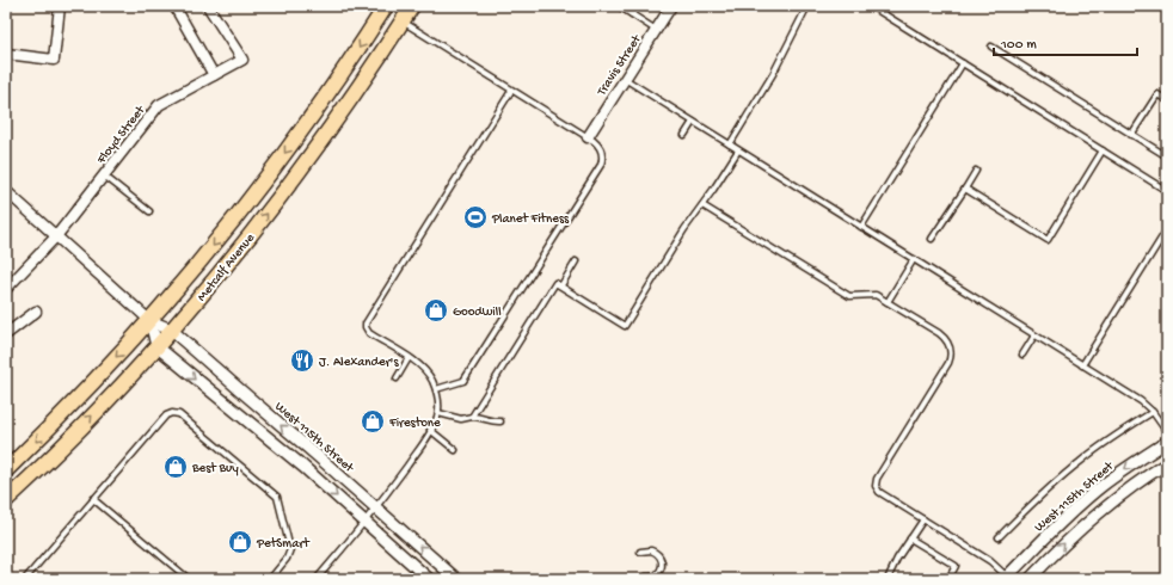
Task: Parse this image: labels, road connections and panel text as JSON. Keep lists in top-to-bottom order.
{
  "streets": {
    "main road": ["Metcalf Avenue"],
    "street": ["Travis Street", "Floyd Street", "West 115th Street"]
  },
  "crossings": [
    ["Floyd Street", "West 115th Street"],
    ["Metcalf Avenue", "West 115th Street"]
  ],
  "places": {
    "sports": ["Planet Fitness"],
    "shop": [
      "Goodwill",
      "Firestone",
      "Best Buy",
      "PetSmart"
    ],
    "restaurant": ["J. Alexander's"]
  },
  "scale_bar": "100 m"
}
